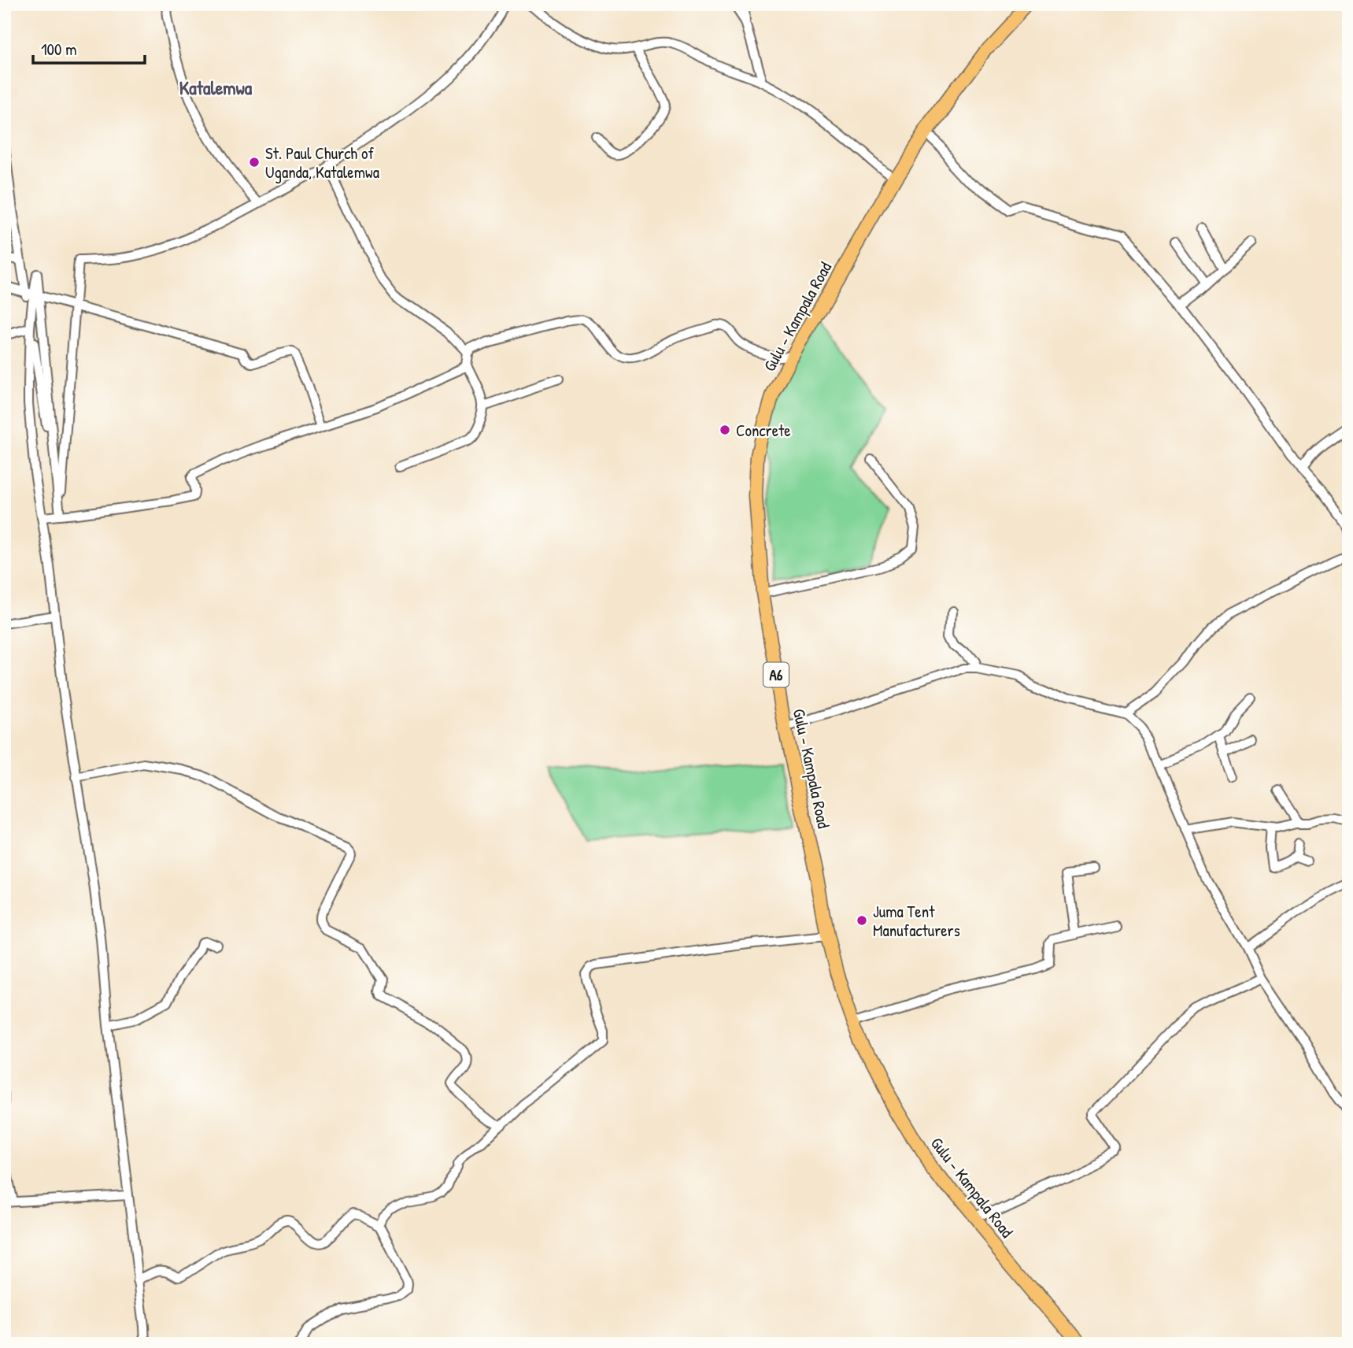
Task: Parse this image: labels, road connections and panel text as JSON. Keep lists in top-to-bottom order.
{
  "streets": {
    "main road": ["Gulu - Kampala Road", "A6"]
  },
  "districts": ["Katalemwa"],
  "places": ["St. Paul Church of Uganda, Katalemwa", "Concrete", "Juma Tent Manufacturers"],
  "scale_bar": "100 m"
}
